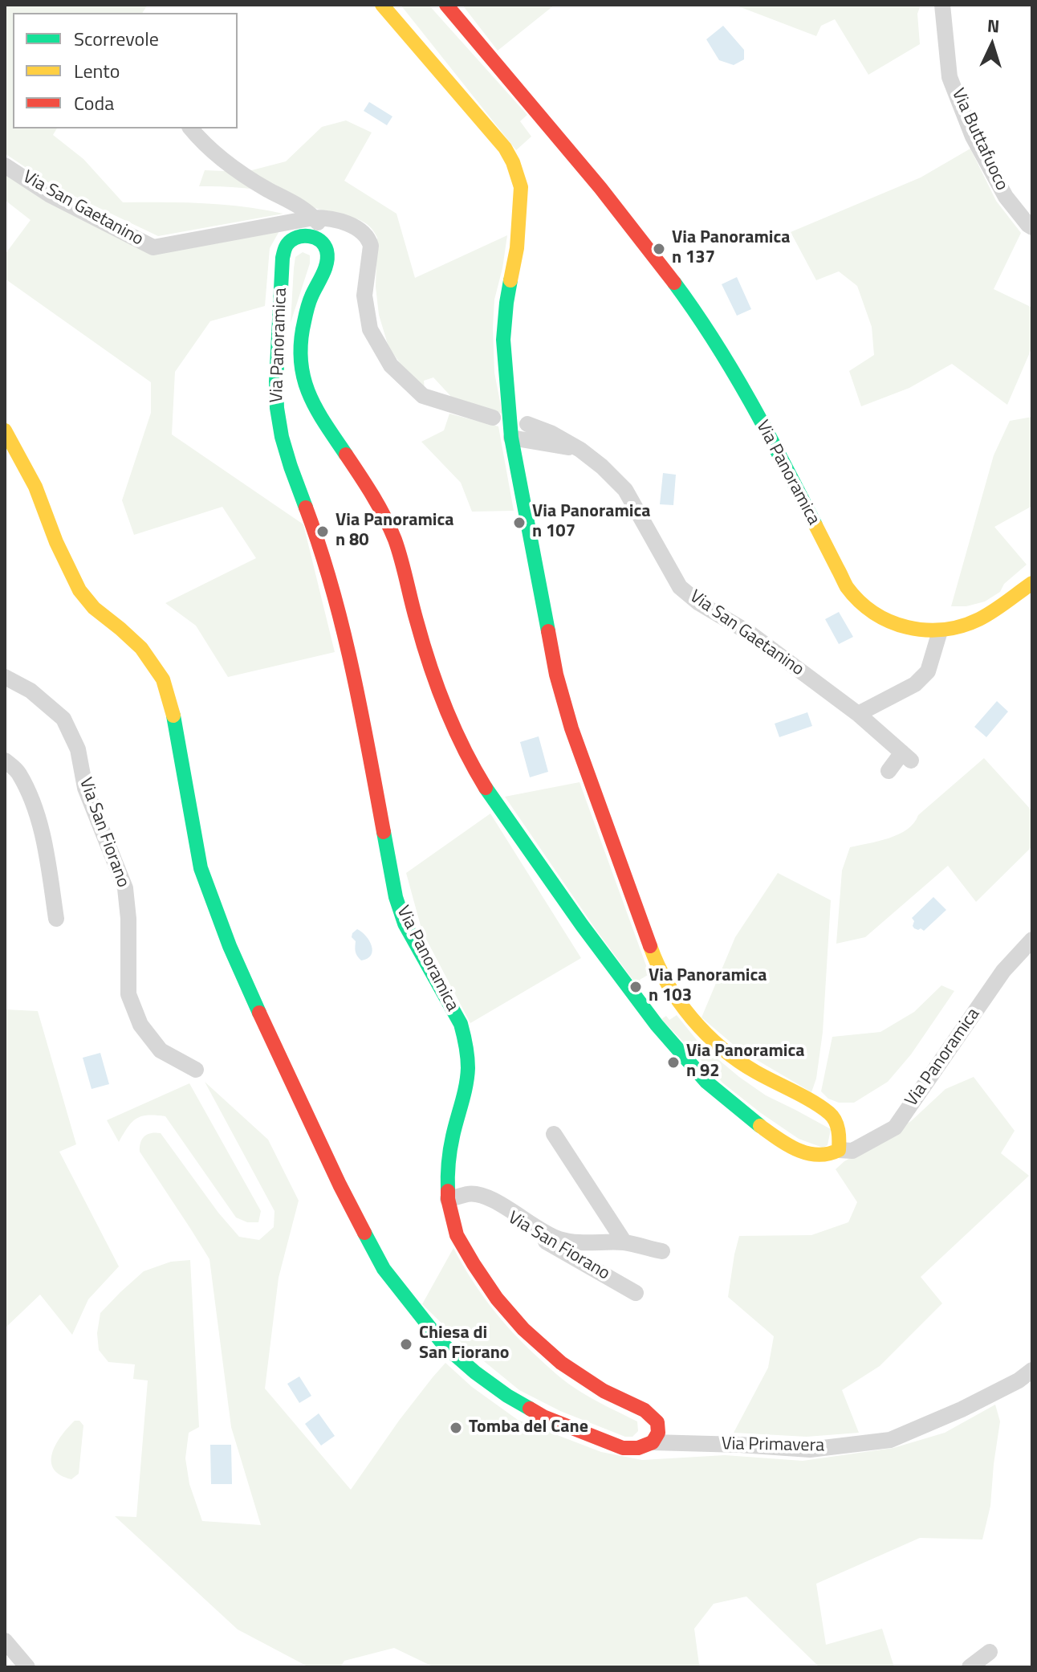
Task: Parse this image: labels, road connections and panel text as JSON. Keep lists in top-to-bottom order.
{
  "streets": {
    "street": [
      "Via Buttafuoco",
      "Via San Gaetanino",
      "Via Panoramica",
      "Via San Fiorano",
      "Via Primavera"
    ]
  },
  "crossings": [
    ["Via Panoramica", "Via San Fiorano"],
    ["Via Panoramica", "Via Primavera"]
  ],
  "places": [
    "Via Panoramica n 137",
    "Via Panoramica n 107",
    "Via Panoramica n 80",
    "Via Panoramica n 103",
    "Via Panoramica n 92",
    "Chiesa di San Fiorano",
    "Tomba del Cane"
  ],
  "legend": ["Scorrevole", "Lento", "Coda"],
  "north": "top"
}
